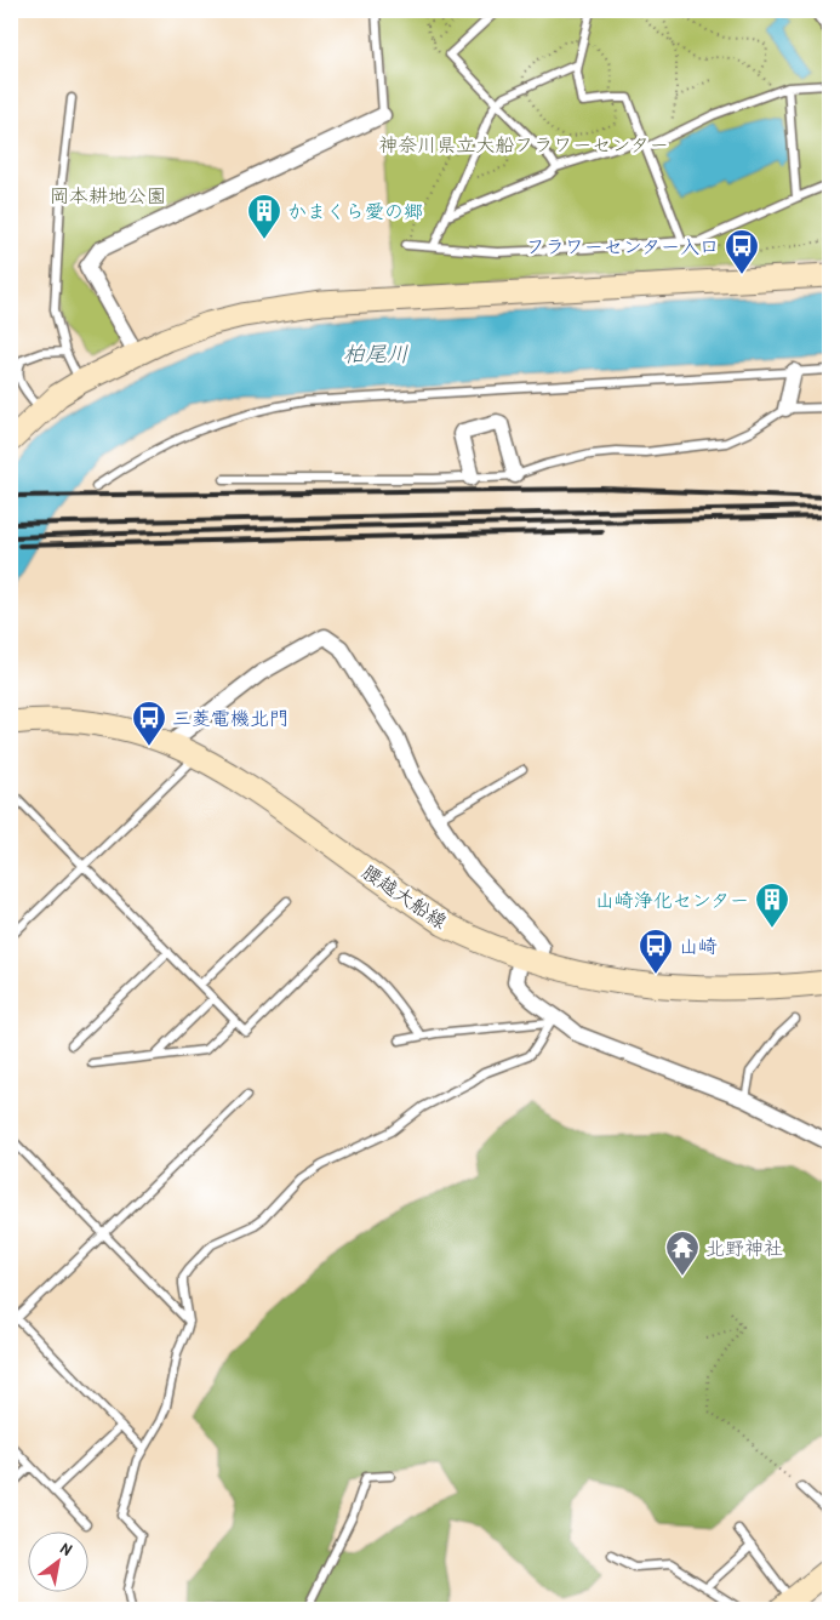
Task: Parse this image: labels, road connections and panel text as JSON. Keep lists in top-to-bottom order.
{
  "streets": {
    "street": ["腰越大船線"]
  },
  "water": ["柏尾川"],
  "parks": ["神奈川県立大船フラワーセンター", "岡本耕地公園"],
  "places": {
    "building": ["かまくら愛の郷", "山崎浄化センター"],
    "bus stop": ["フラワーセンター入口", "三菱電機北門", "山崎"],
    "temple": ["北野神社"]
  },
  "north": "top right"
}
